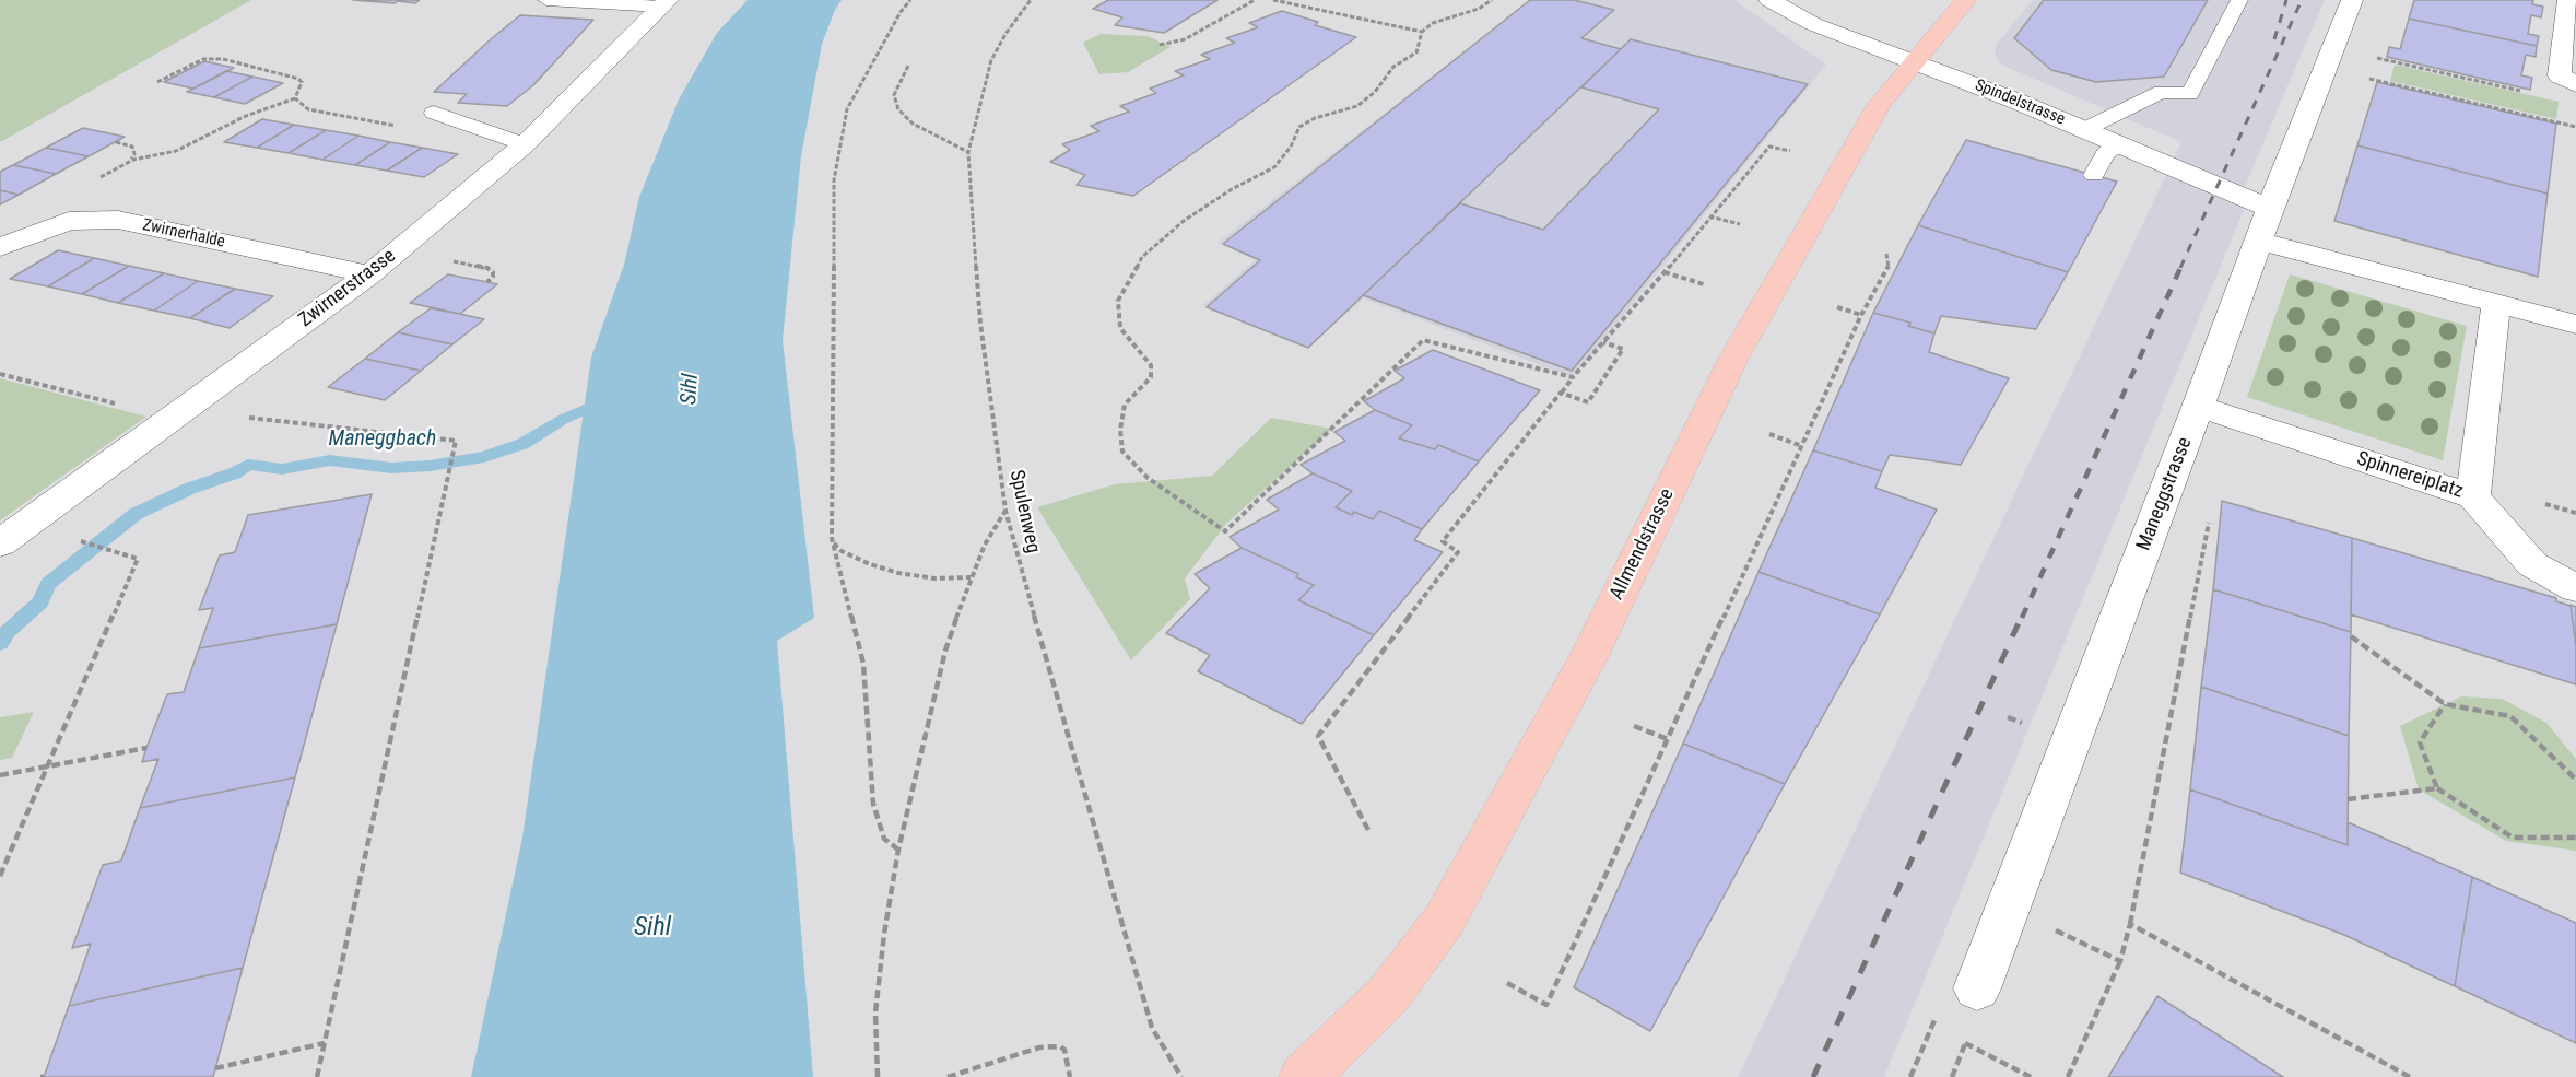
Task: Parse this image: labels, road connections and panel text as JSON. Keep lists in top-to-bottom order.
{
  "streets": {
    "main road": ["Allmendstrasse"],
    "street": [
      "Spindelstrasse",
      "Zwirnerhalde",
      "Zwirnerstrasse",
      "Spinnereiplatz",
      "Maneggstrasse"
    ],
    "path": ["Spulenweg"]
  },
  "crossings": [
    ["Spindelstrasse", "Maneggstrasse"],
    ["Spindelstrasse", "Allmendstrasse"],
    ["Zwirnerhalde", "Zwirnerstrasse"],
    ["Spinnereiplatz", "Maneggstrasse"]
  ],
  "water": ["Sihl", "Maneggbach"]
}
